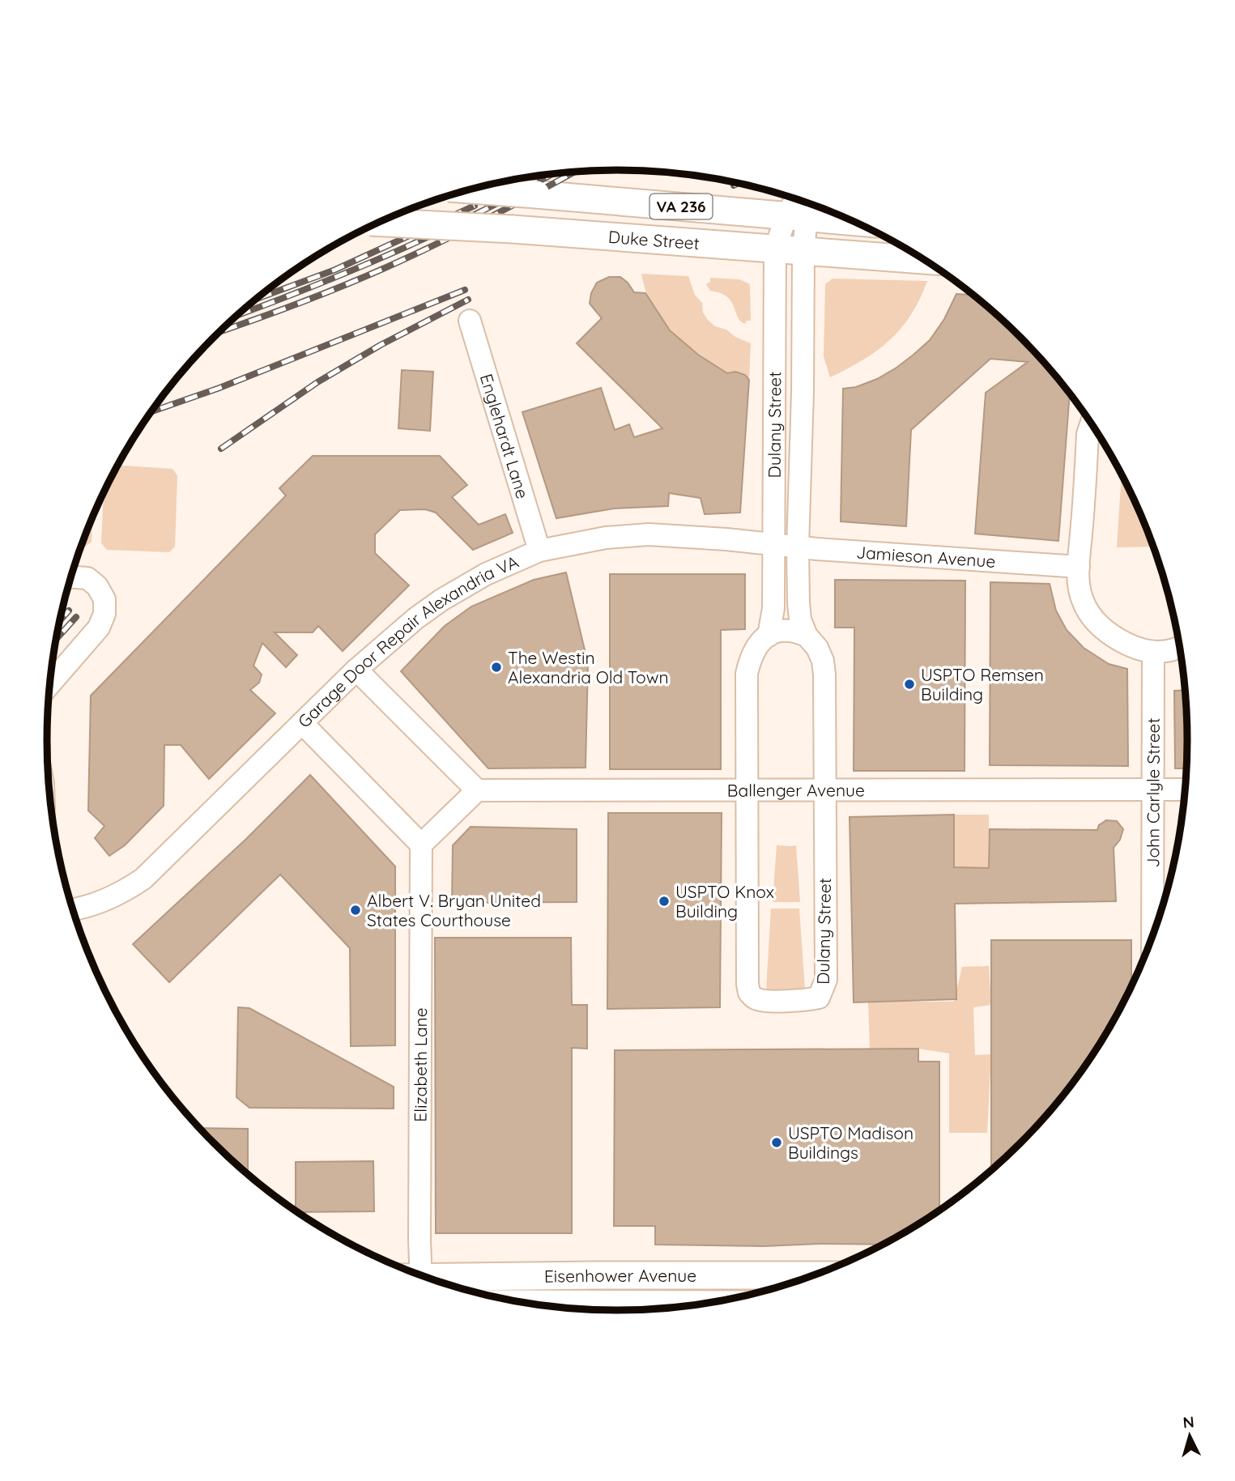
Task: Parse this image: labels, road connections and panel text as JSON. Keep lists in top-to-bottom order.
{
  "streets": {
    "main road": ["VA 236", "Duke Street", "Eisenhower Avenue"],
    "street": [
      "Dulany Street",
      "Englehardt Lane",
      "Jamieson Avenue",
      "Garage Door Repair Alexandria VA",
      "Ballenger Avenue",
      "John Carlyle Street",
      "Elizabeth Lane"
    ]
  },
  "crossings": [
    ["Duke Street", "Dulany Street"],
    ["Dulany Street", "Jamieson Avenue"],
    ["Dulany Street", "Garage Door Repair Alexandria VA"],
    ["Dulany Street", "Ballenger Avenue"],
    ["Englehardt Lane", "Garage Door Repair Alexandria VA"],
    ["Jamieson Avenue", "Garage Door Repair Alexandria VA"],
    ["Ballenger Avenue", "John Carlyle Street"]
  ],
  "places": [
    "The Westin Alexandria Old Town",
    "USPTO Remsen Building",
    "USPTO Knox Building",
    "Albert V. Bryan United States Courthouse",
    "USPTO Madison Buildings"
  ],
  "north": "top"
}
